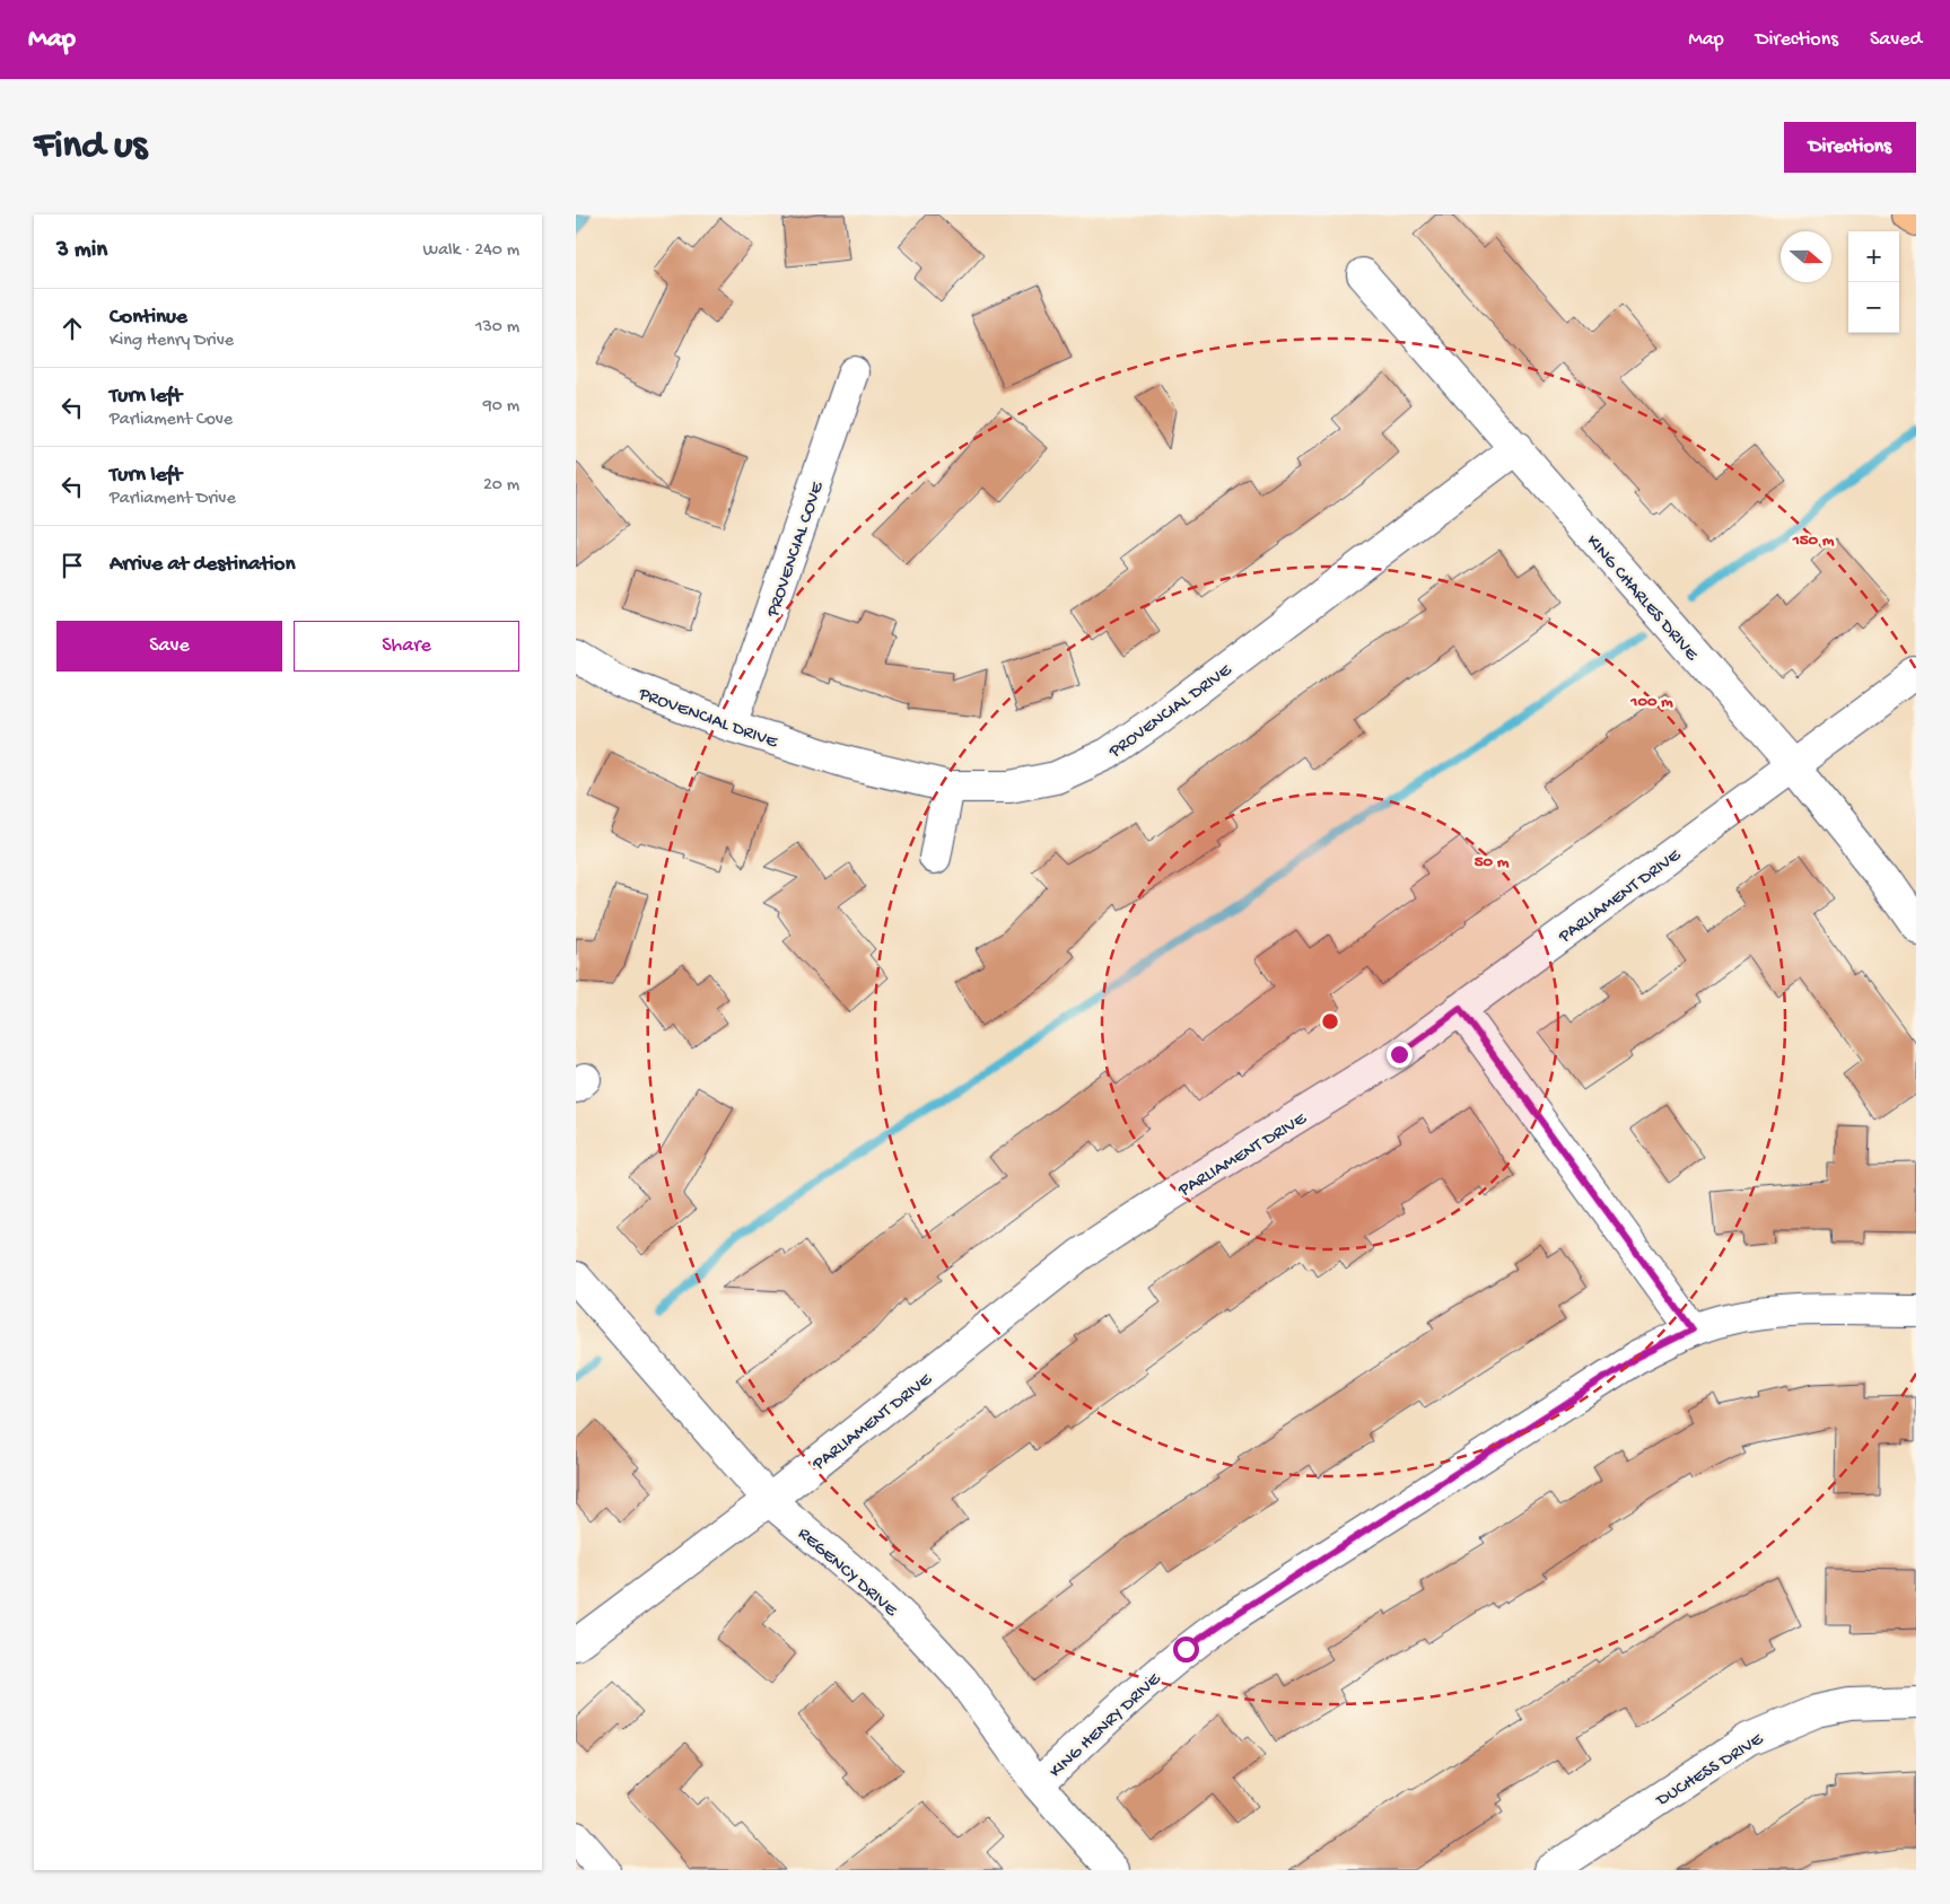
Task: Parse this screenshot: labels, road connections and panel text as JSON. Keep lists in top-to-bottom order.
{
  "streets": {
    "street": [
      "PROVENCIAL COVE",
      "KING CHARLES DRIVE",
      "PROVENCIAL DRIVE",
      "PARLIAMENT DRIVE",
      "REGENCY DRIVE",
      "KING HENRY DRIVE",
      "DUCHESS DRIVE"
    ]
  },
  "crossings": [
    ["PROVENCIAL COVE", "PROVENCIAL DRIVE"],
    ["KING CHARLES DRIVE", "PROVENCIAL DRIVE"],
    ["KING CHARLES DRIVE", "PARLIAMENT DRIVE"],
    ["PARLIAMENT DRIVE", "REGENCY DRIVE"],
    ["REGENCY DRIVE", "KING HENRY DRIVE"]
  ],
  "north": "right",
  "page": {
    "header": "Map",
    "nav": ["Map", "Directions", "Saved"],
    "buttons": [
      "Directions",
      ["Save", "Share"]
    ],
    "title": "Find us",
    "heading": ["3 min", "Walk · 240 m"],
    "map_buttons": ["+", "−"],
    "list": [
      ["Continue", "King Henry Drive", "130 m"],
      ["Turn left", "Parliament Cove", "90 m"],
      ["Turn left", "Parliament Drive", "20 m"],
      "Arrive at destination"
    ]
  },
  "rings": ["150 m", "100 m", "50 m"]
}
